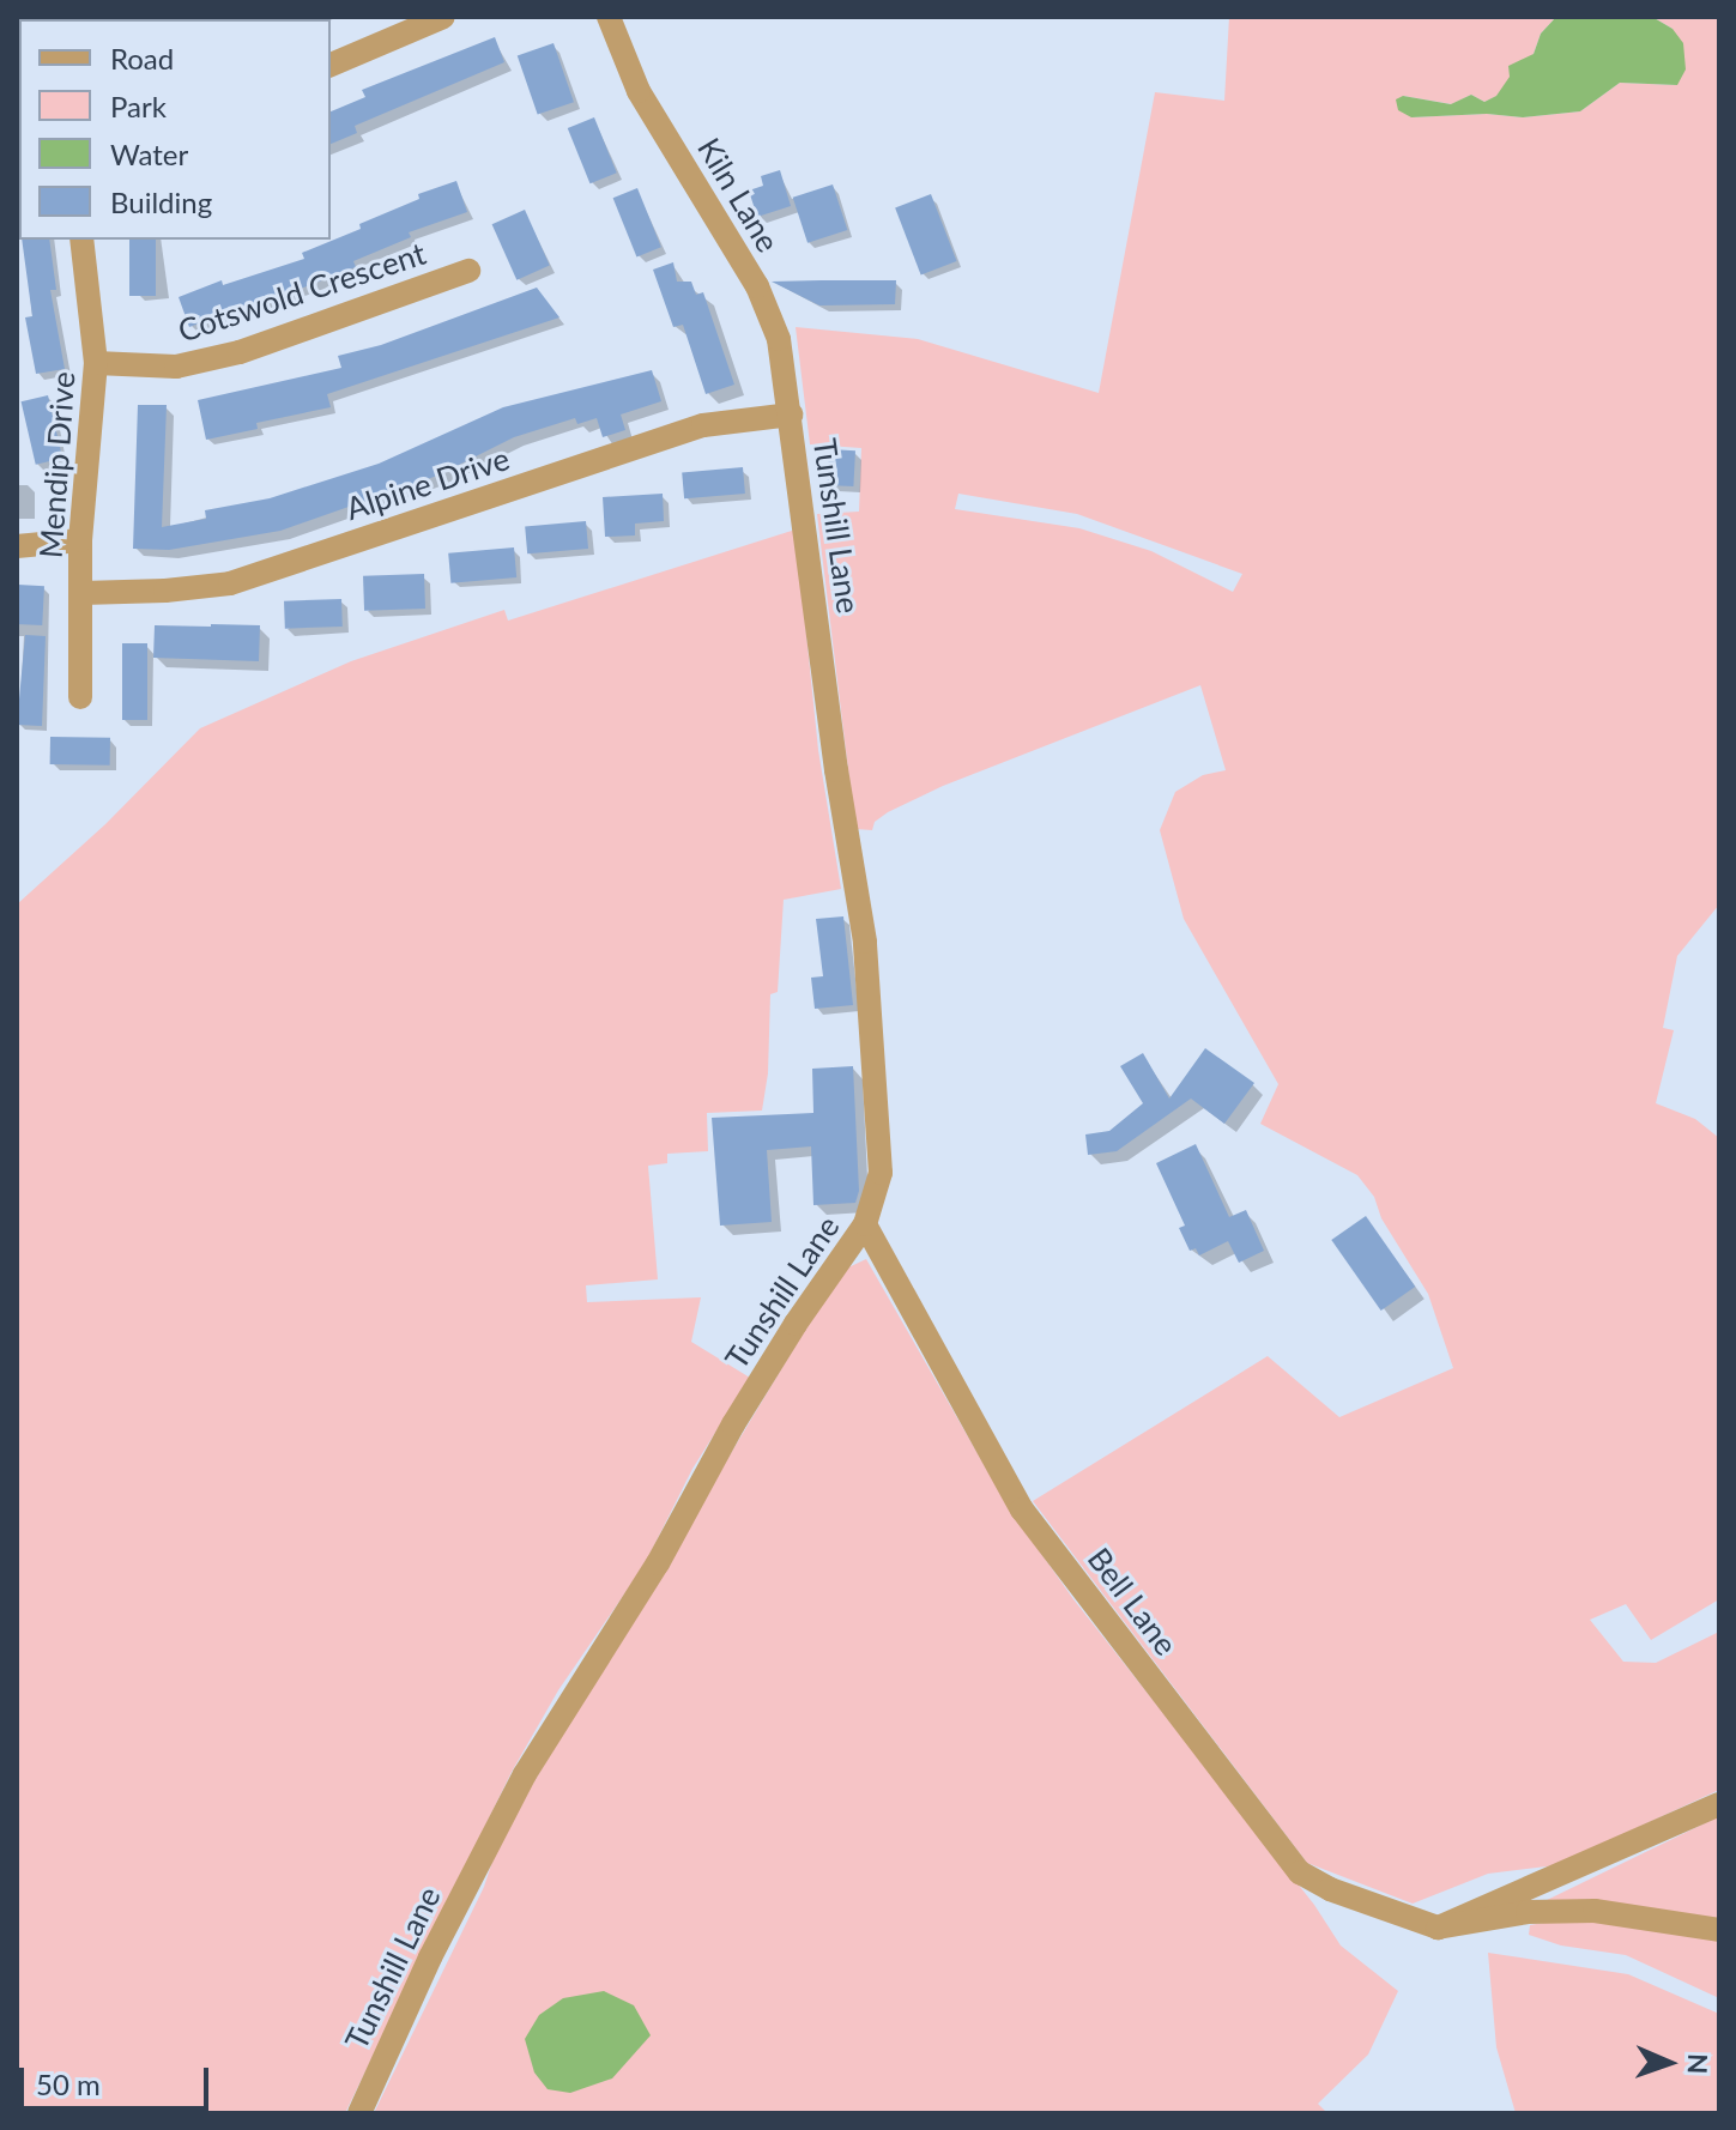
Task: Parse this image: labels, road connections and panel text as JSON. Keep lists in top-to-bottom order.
{
  "streets": {
    "street": [
      "Kiln Lane",
      "Cotswold Crescent",
      "Mendip Drive",
      "Alpine Drive",
      "Tunshill Lane",
      "Bell Lane"
    ]
  },
  "crossings": [
    ["Kiln Lane", "Alpine Drive"],
    ["Kiln Lane", "Tunshill Lane"],
    ["Cotswold Crescent", "Mendip Drive"],
    ["Mendip Drive", "Alpine Drive"],
    ["Alpine Drive", "Tunshill Lane"],
    ["Tunshill Lane", "Bell Lane"]
  ],
  "legend": [
    "Road",
    "Park",
    "Water",
    "Building"
  ],
  "scale_bar": "50 m",
  "north": "right"
}
